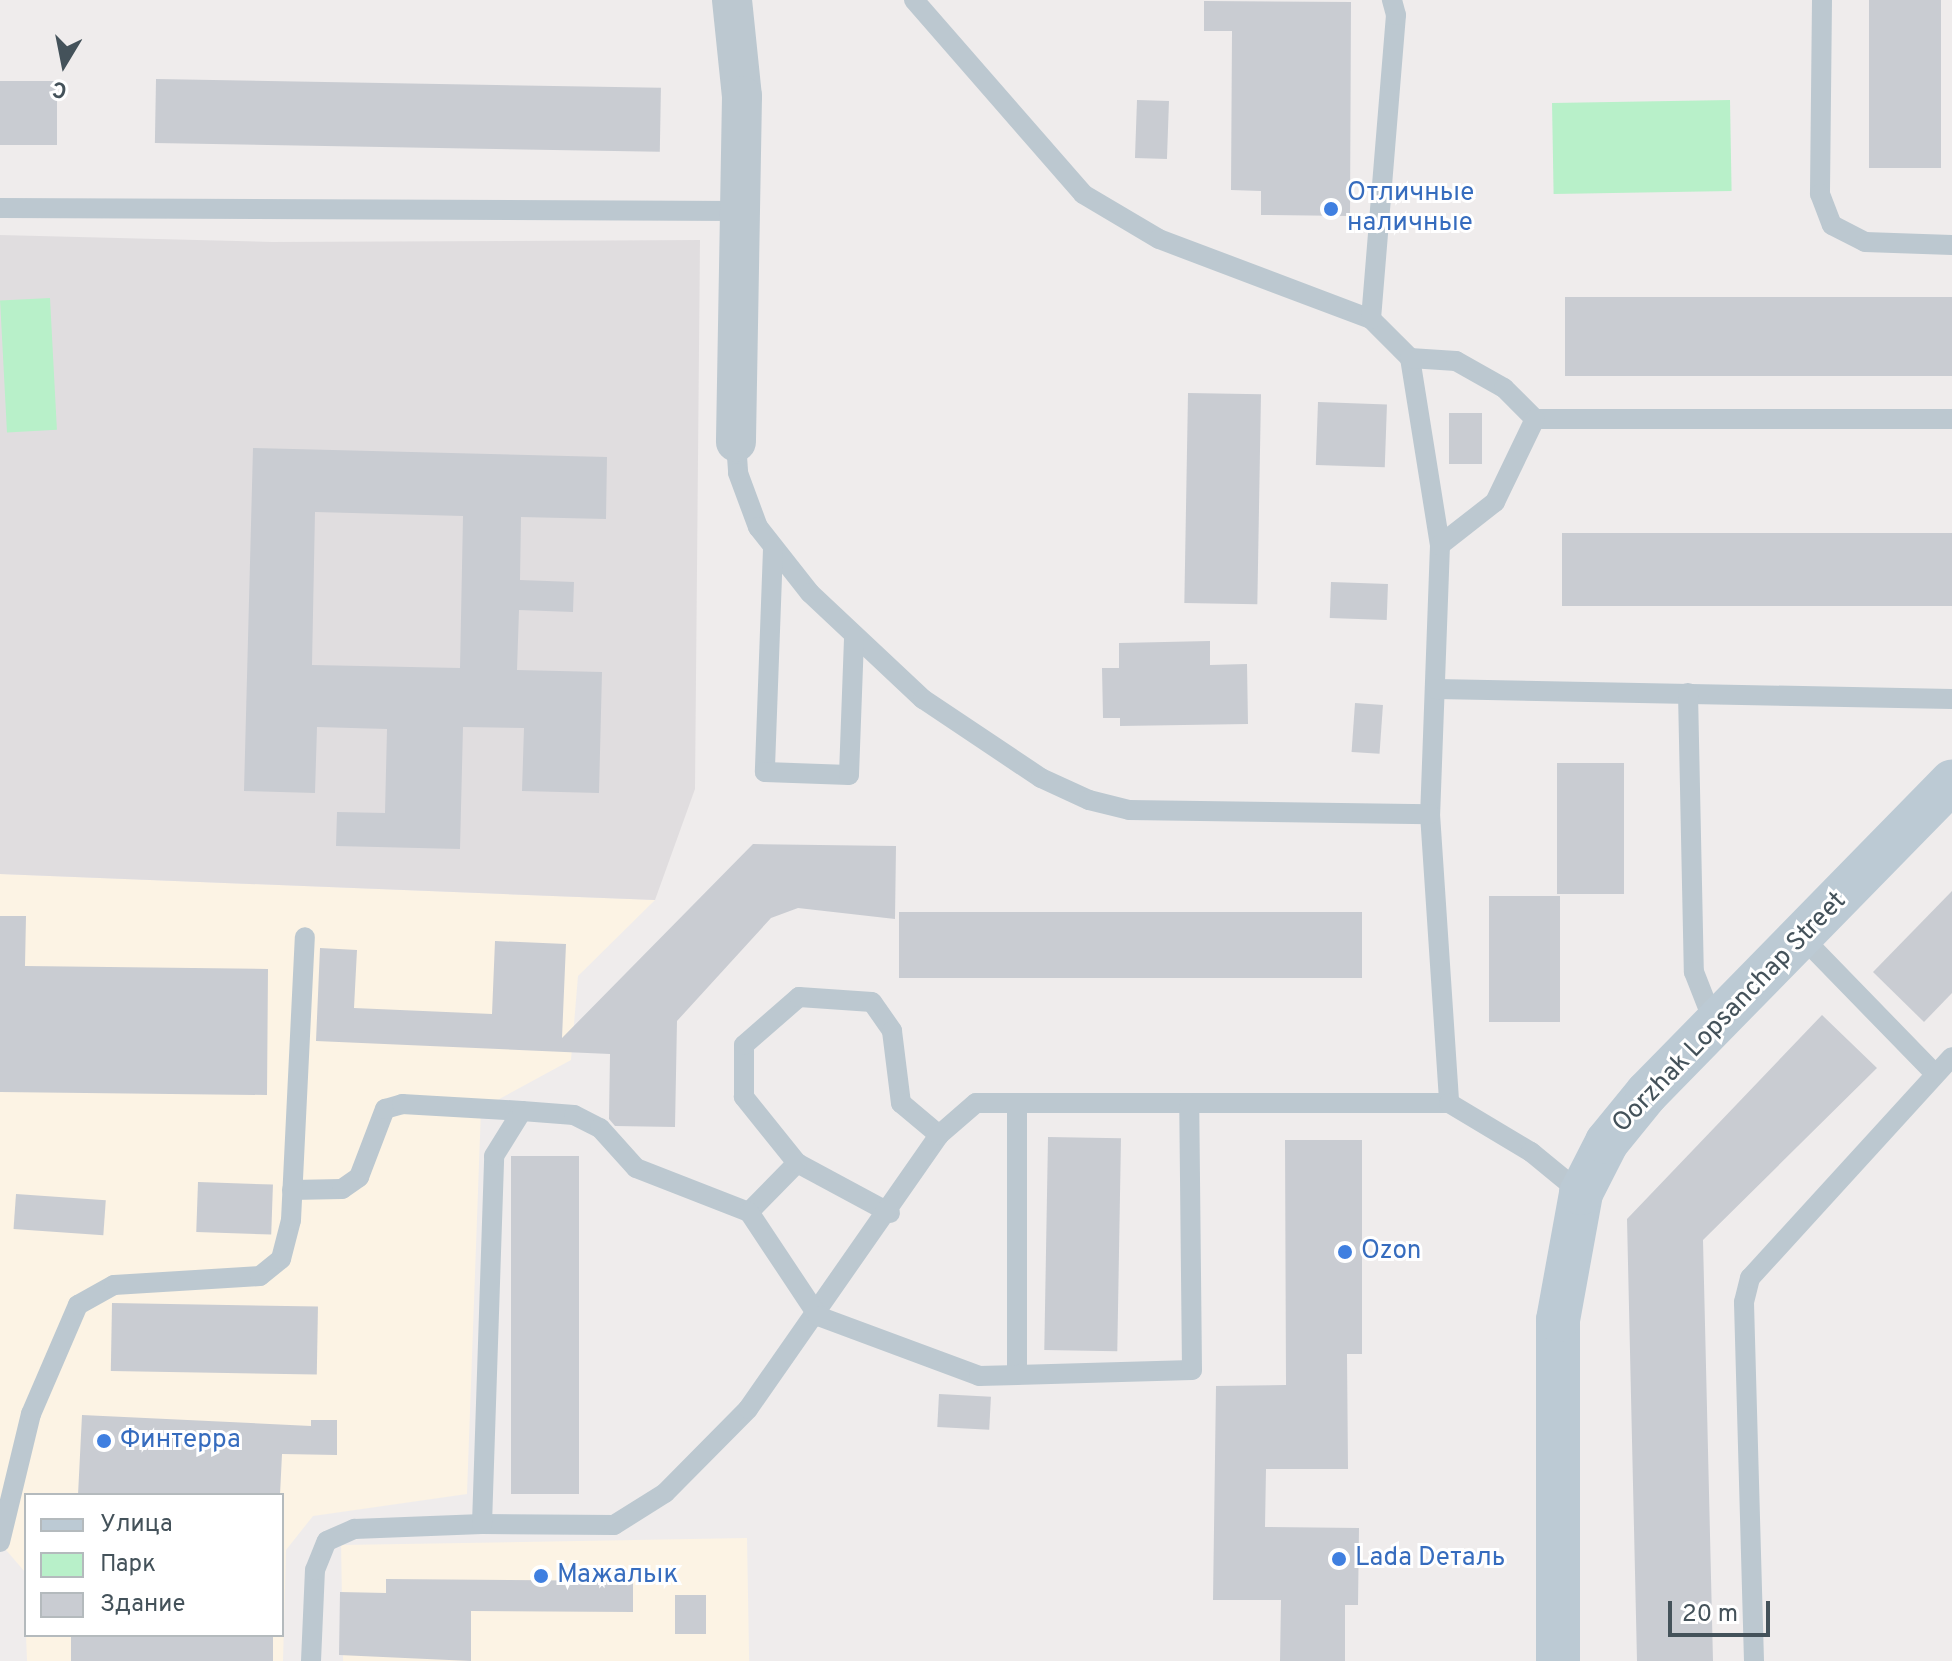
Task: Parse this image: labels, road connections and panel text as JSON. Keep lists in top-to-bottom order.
{
  "streets": {
    "street": ["Oorzhak Lopsanchap Street"]
  },
  "places": [
    "Отличные наличные",
    "Ozon",
    "Финтерра",
    "Lada Dеталь",
    "Мажалык"
  ],
  "legend": ["Улица", "Парк", "Здание"],
  "scale_bar": "20 m",
  "north": "bottom"
}
